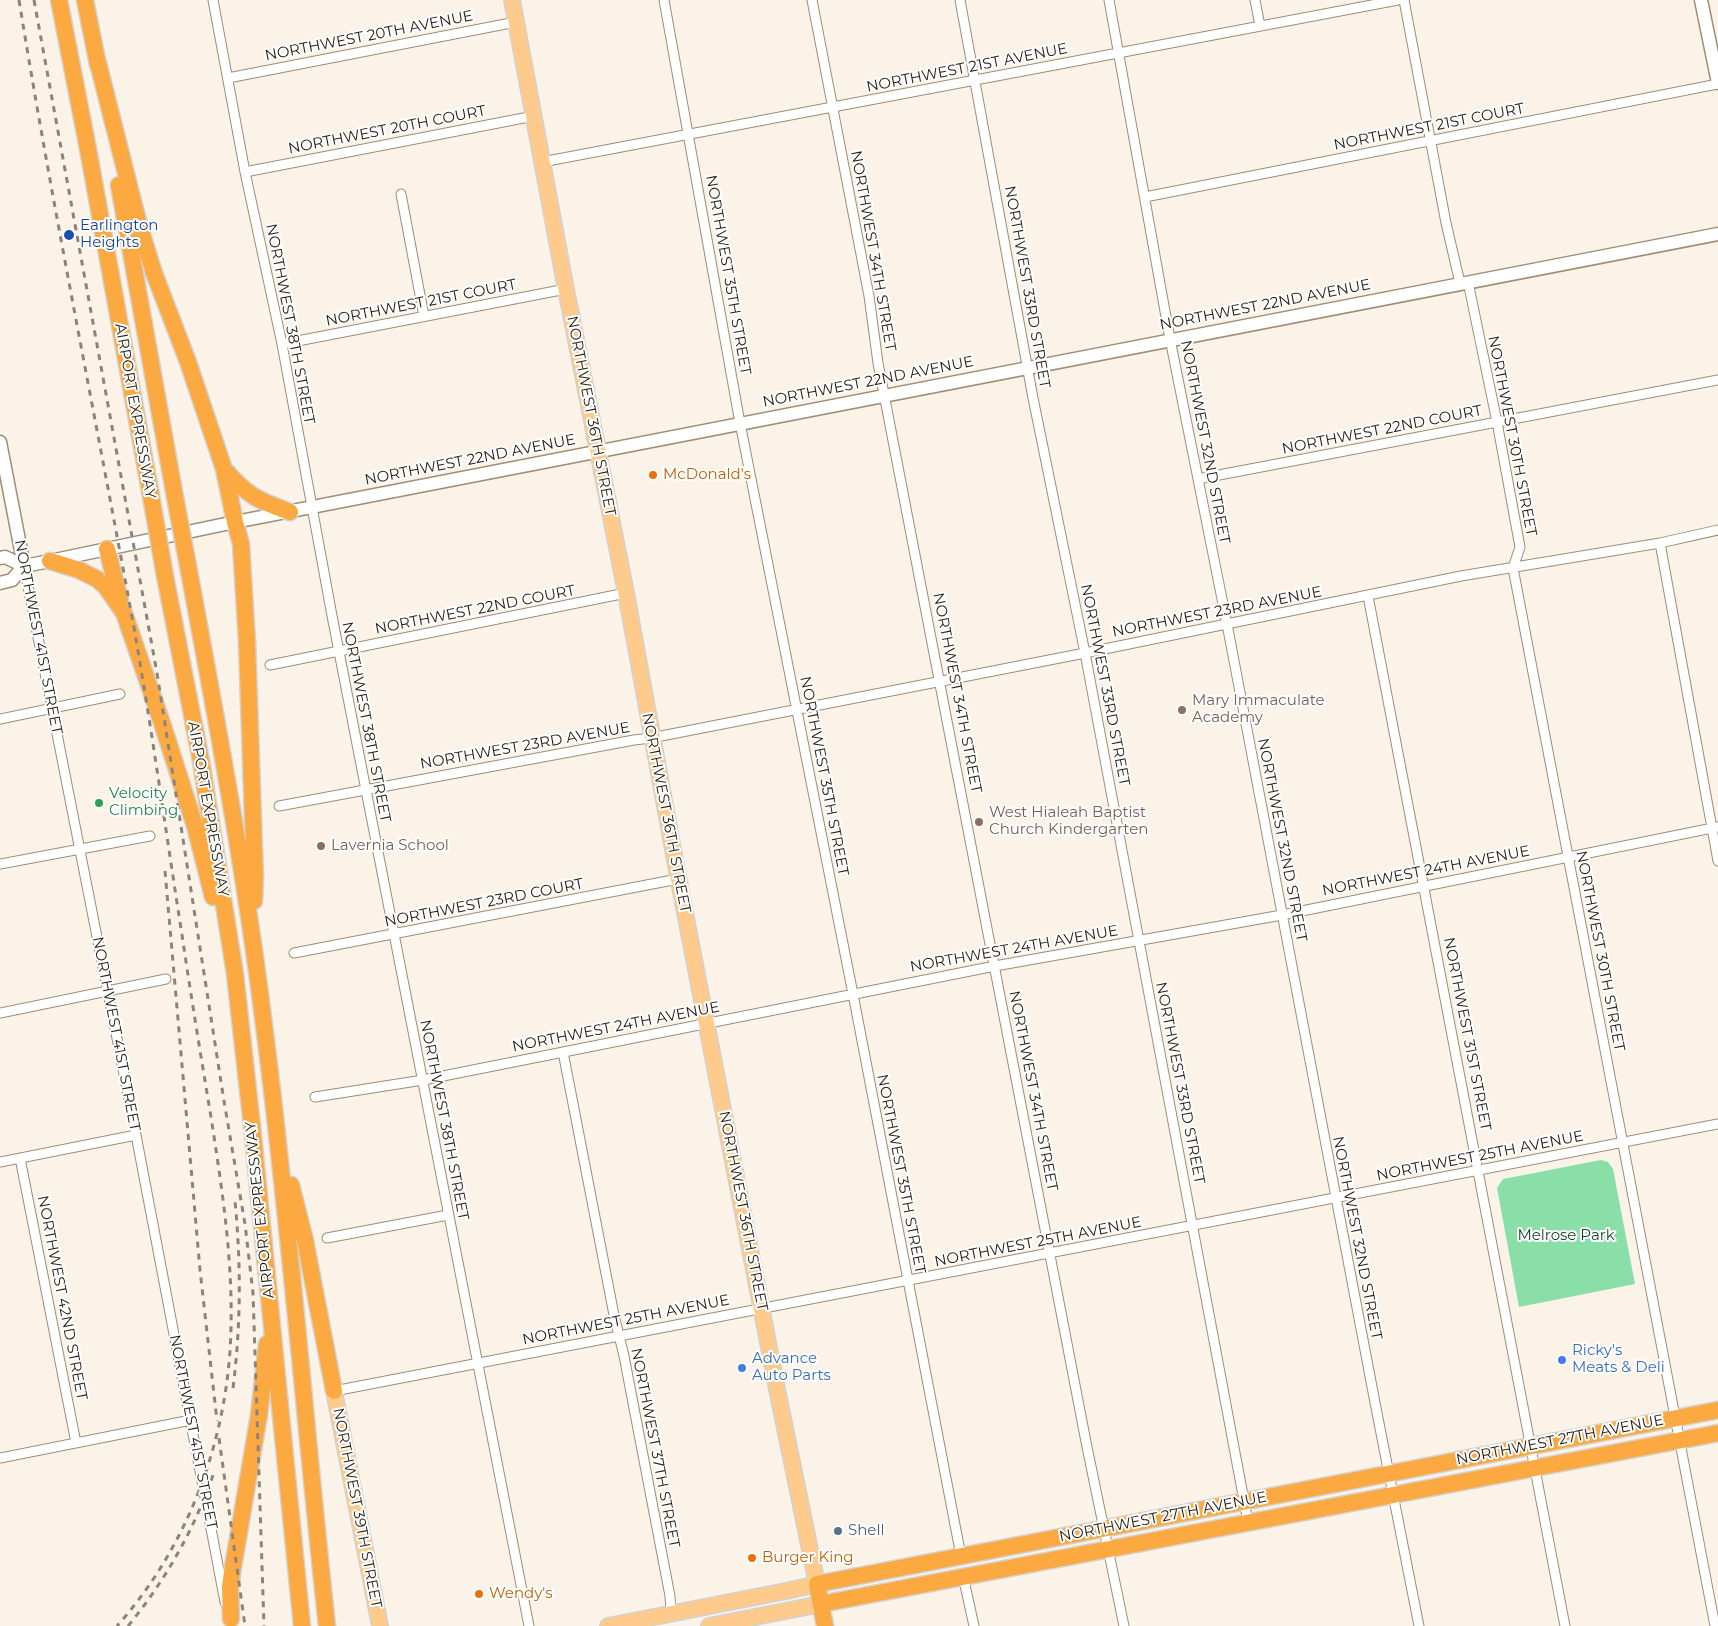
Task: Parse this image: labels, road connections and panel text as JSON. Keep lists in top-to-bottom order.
{
  "streets": {
    "highway": ["AIRPORT EXPRESSWAY", "NORTHWEST 36TH STREET", "NORTHWEST 27TH AVENUE"],
    "main road": ["NORTHWEST 22ND AVENUE", "NORTHWEST 41ST STREET", "NORTHWEST 39TH STREET"],
    "street": [
      "NORTHWEST 20TH AVENUE",
      "NORTHWEST 21ST AVENUE",
      "NORTHWEST 21ST COURT",
      "NORTHWEST 20TH COURT",
      "NORTHWEST 34TH STREET",
      "NORTHWEST 35TH STREET",
      "NORTHWEST 33RD STREET",
      "NORTHWEST 38TH STREET",
      "NORTHWEST 22ND COURT",
      "NORTHWEST 30TH STREET",
      "NORTHWEST 32ND STREET",
      "NORTHWEST 23RD AVENUE",
      "NORTHWEST 24TH AVENUE",
      "NORTHWEST 23RD COURT",
      "NORTHWEST 31ST STREET",
      "NORTHWEST 25TH AVENUE",
      "NORTHWEST 42ND STREET",
      "NORTHWEST 37TH STREET"
    ]
  },
  "crossings": [
    ["NORTHWEST 20TH AVENUE", "NORTHWEST 38TH STREET"],
    ["NORTHWEST 20TH AVENUE", "NORTHWEST 36TH STREET"],
    ["NORTHWEST 21ST AVENUE", "NORTHWEST 34TH STREET"],
    ["NORTHWEST 21ST AVENUE", "NORTHWEST 35TH STREET"],
    ["NORTHWEST 21ST AVENUE", "NORTHWEST 33RD STREET"],
    ["NORTHWEST 21ST AVENUE", "NORTHWEST 36TH STREET"],
    ["NORTHWEST 21ST AVENUE", "NORTHWEST 32ND STREET"],
    ["NORTHWEST 21ST COURT", "NORTHWEST 38TH STREET"],
    ["NORTHWEST 21ST COURT", "NORTHWEST 36TH STREET"],
    ["NORTHWEST 21ST COURT", "NORTHWEST 30TH STREET"],
    ["NORTHWEST 21ST COURT", "NORTHWEST 32ND STREET"],
    ["NORTHWEST 20TH COURT", "NORTHWEST 38TH STREET"],
    ["NORTHWEST 20TH COURT", "NORTHWEST 36TH STREET"],
    ["NORTHWEST 34TH STREET", "NORTHWEST 22ND AVENUE"],
    ["NORTHWEST 34TH STREET", "NORTHWEST 23RD AVENUE"],
    ["NORTHWEST 34TH STREET", "NORTHWEST 24TH AVENUE"],
    ["NORTHWEST 34TH STREET", "NORTHWEST 25TH AVENUE"],
    ["NORTHWEST 34TH STREET", "NORTHWEST 27TH AVENUE"],
    ["NORTHWEST 35TH STREET", "NORTHWEST 22ND AVENUE"],
    ["NORTHWEST 35TH STREET", "NORTHWEST 23RD AVENUE"],
    ["NORTHWEST 35TH STREET", "NORTHWEST 24TH AVENUE"],
    ["NORTHWEST 35TH STREET", "NORTHWEST 25TH AVENUE"],
    ["NORTHWEST 35TH STREET", "NORTHWEST 27TH AVENUE"],
    ["NORTHWEST 33RD STREET", "NORTHWEST 22ND AVENUE"],
    ["NORTHWEST 33RD STREET", "NORTHWEST 23RD AVENUE"],
    ["NORTHWEST 33RD STREET", "NORTHWEST 24TH AVENUE"],
    ["NORTHWEST 33RD STREET", "NORTHWEST 25TH AVENUE"],
    ["NORTHWEST 33RD STREET", "NORTHWEST 27TH AVENUE"],
    ["NORTHWEST 22ND AVENUE", "NORTHWEST 38TH STREET"],
    ["NORTHWEST 22ND AVENUE", "NORTHWEST 36TH STREET"],
    ["NORTHWEST 22ND AVENUE", "NORTHWEST 30TH STREET"],
    ["NORTHWEST 22ND AVENUE", "NORTHWEST 32ND STREET"],
    ["NORTHWEST 22ND AVENUE", "NORTHWEST 41ST STREET"],
    ["NORTHWEST 38TH STREET", "NORTHWEST 22ND COURT"],
    ["NORTHWEST 38TH STREET", "NORTHWEST 23RD AVENUE"],
    ["NORTHWEST 38TH STREET", "NORTHWEST 24TH AVENUE"],
    ["NORTHWEST 38TH STREET", "NORTHWEST 23RD COURT"],
    ["NORTHWEST 38TH STREET", "NORTHWEST 25TH AVENUE"],
    ["NORTHWEST 36TH STREET", "NORTHWEST 22ND COURT"],
    ["NORTHWEST 36TH STREET", "NORTHWEST 23RD AVENUE"],
    ["NORTHWEST 36TH STREET", "NORTHWEST 24TH AVENUE"],
    ["NORTHWEST 36TH STREET", "NORTHWEST 23RD COURT"],
    ["NORTHWEST 36TH STREET", "NORTHWEST 25TH AVENUE"],
    ["NORTHWEST 36TH STREET", "NORTHWEST 27TH AVENUE"],
    ["NORTHWEST 22ND COURT", "NORTHWEST 30TH STREET"],
    ["NORTHWEST 22ND COURT", "NORTHWEST 32ND STREET"],
    ["NORTHWEST 30TH STREET", "NORTHWEST 23RD AVENUE"],
    ["NORTHWEST 30TH STREET", "NORTHWEST 24TH AVENUE"],
    ["NORTHWEST 30TH STREET", "NORTHWEST 25TH AVENUE"],
    ["NORTHWEST 30TH STREET", "NORTHWEST 27TH AVENUE"],
    ["NORTHWEST 32ND STREET", "NORTHWEST 23RD AVENUE"],
    ["NORTHWEST 32ND STREET", "NORTHWEST 24TH AVENUE"],
    ["NORTHWEST 32ND STREET", "NORTHWEST 25TH AVENUE"],
    ["NORTHWEST 32ND STREET", "NORTHWEST 27TH AVENUE"],
    ["NORTHWEST 23RD AVENUE", "NORTHWEST 31ST STREET"],
    ["NORTHWEST 24TH AVENUE", "NORTHWEST 31ST STREET"],
    ["NORTHWEST 24TH AVENUE", "NORTHWEST 37TH STREET"],
    ["NORTHWEST 31ST STREET", "NORTHWEST 25TH AVENUE"],
    ["NORTHWEST 31ST STREET", "NORTHWEST 27TH AVENUE"],
    ["NORTHWEST 25TH AVENUE", "NORTHWEST 37TH STREET"],
    ["NORTHWEST 25TH AVENUE", "NORTHWEST 39TH STREET"],
    ["NORTHWEST 27TH AVENUE", "NORTHWEST 37TH STREET"]
  ],
  "parks": ["Melrose Park"],
  "places": [
    "Earlington Heights",
    "McDonald's",
    "Mary Immaculate Academy",
    "Velocity Climbing",
    "West Hialeah Baptist Church Kindergarten",
    "Lavernia School",
    "Ricky's Meats & Deli",
    "Advance Auto Parts",
    "Shell",
    "Burger King",
    "Wendy's"
  ]
}
